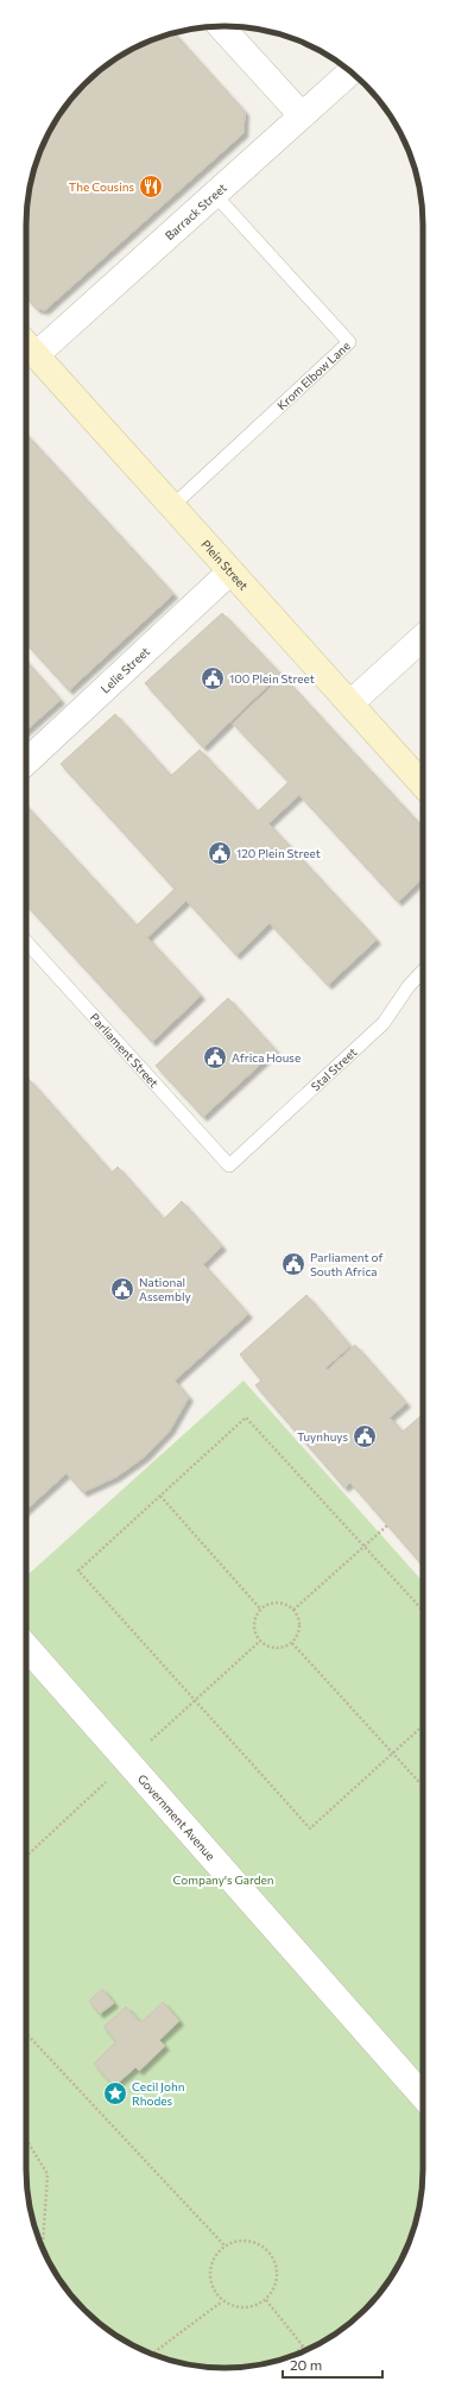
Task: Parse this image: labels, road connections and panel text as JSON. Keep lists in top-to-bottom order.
{
  "streets": {
    "street": [
      "Barrack Street",
      "Plein Street",
      "Lelie Street",
      "Government Avenue"
    ],
    "lane": ["Krom Elbow Lane", "Parliament Street", "Stal Street"]
  },
  "crossings": [
    ["Barrack Street", "Krom Elbow Lane"],
    ["Barrack Street", "Plein Street"],
    ["Krom Elbow Lane", "Plein Street"],
    ["Plein Street", "Lelie Street"],
    ["Parliament Street", "Stal Street"]
  ],
  "parks": ["Company's Garden"],
  "places": {
    "restaurant": ["The Cousins"],
    "public building": [
      "100 Plein Street",
      "120 Plein Street",
      "Africa House",
      "Parliament of South Africa",
      "National Assembly",
      "Tuynhuys"
    ],
    "place": ["Cecil John Rhodes"]
  },
  "scale_bar": "20 m"
}
